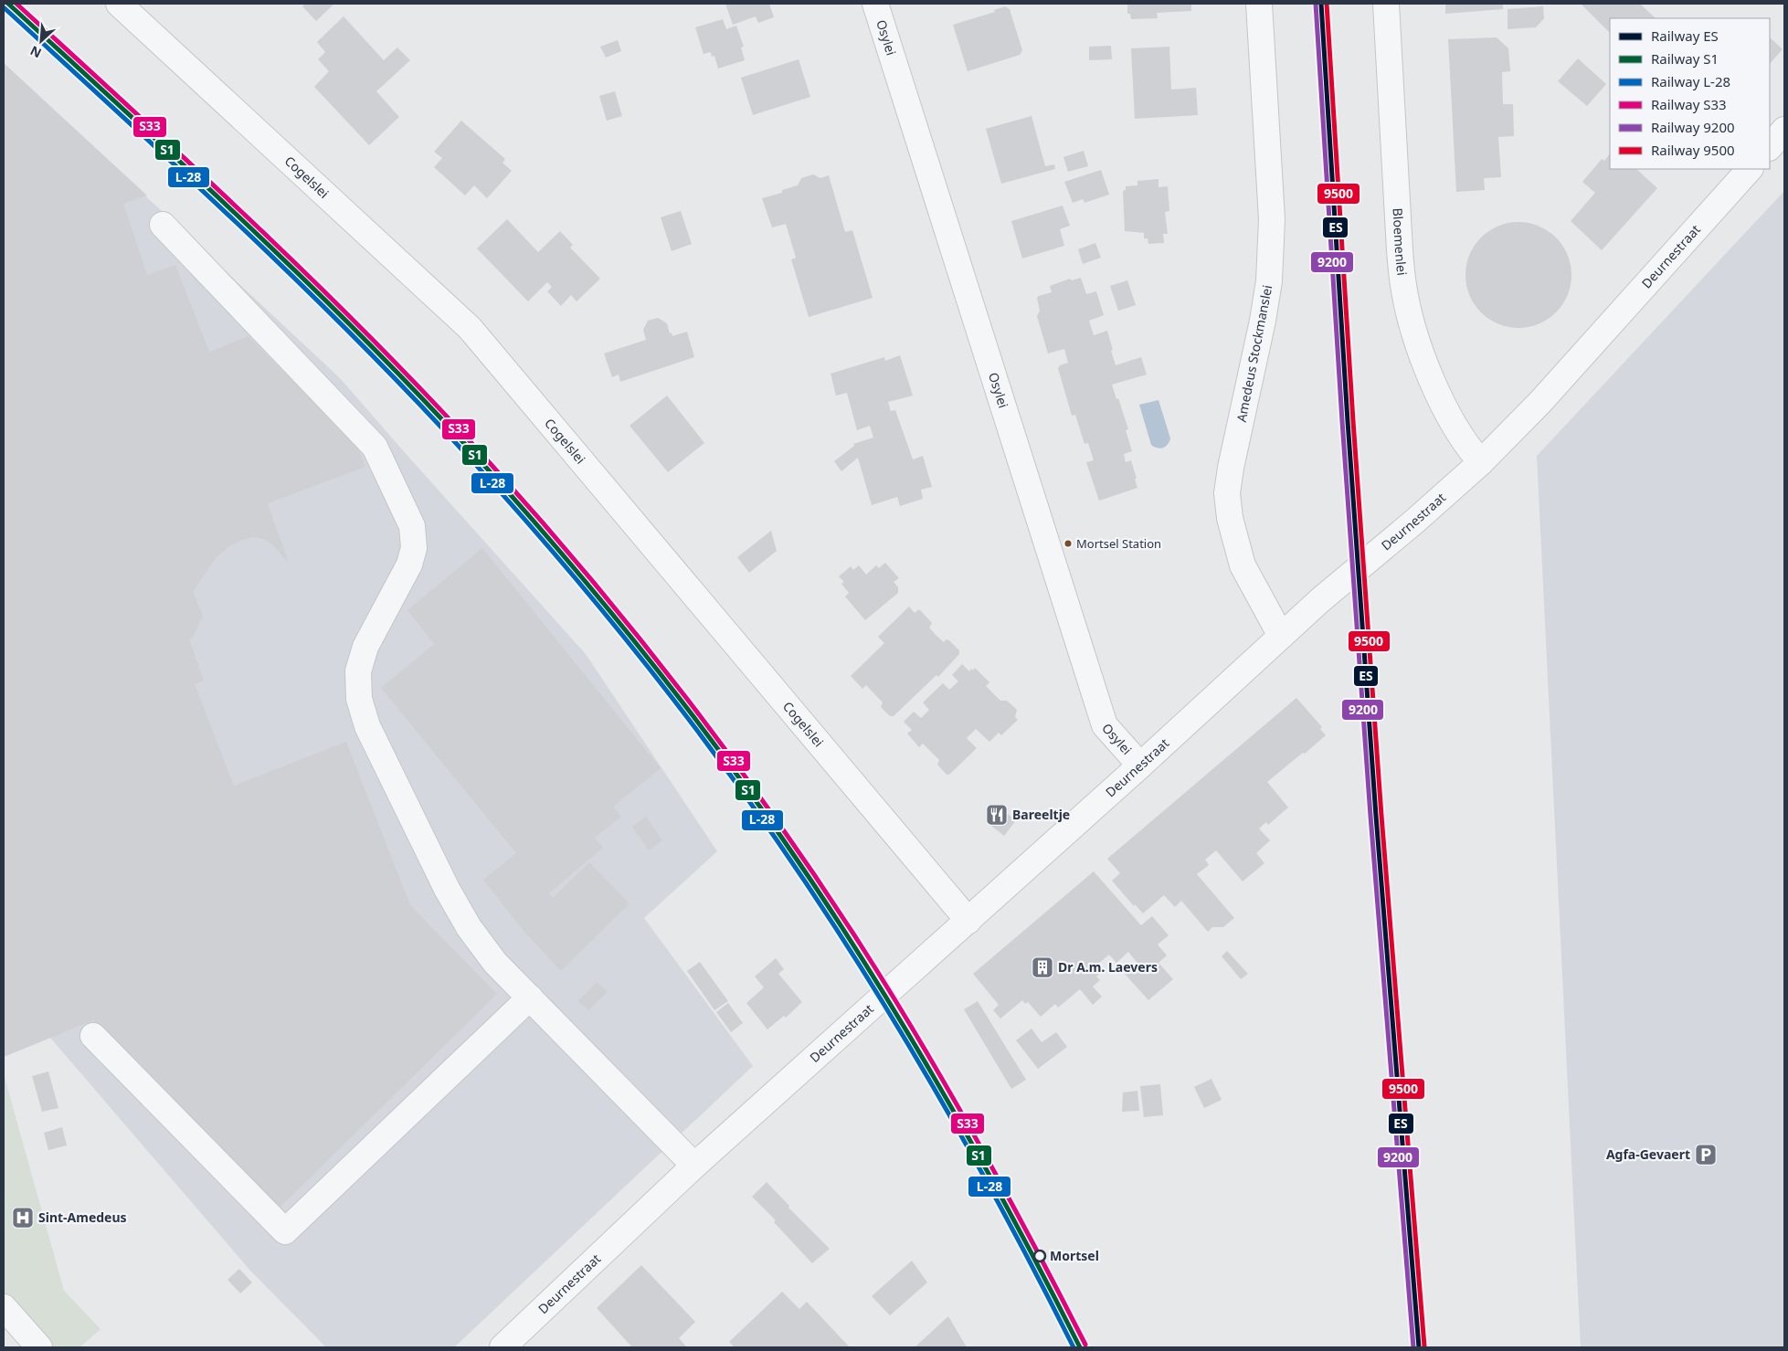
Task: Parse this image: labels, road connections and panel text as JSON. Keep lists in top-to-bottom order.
{
  "streets": {
    "street": [
      "Osylei",
      "Cogelslei",
      "Bloemenlei",
      "Deurnestraat",
      "Amedeus Stockmanslei"
    ]
  },
  "crossings": [
    ["Osylei", "Deurnestraat"],
    ["Cogelslei", "Deurnestraat"],
    ["Bloemenlei", "Deurnestraat"],
    ["Deurnestraat", "Amedeus Stockmanslei"]
  ],
  "places": {
    "other": ["Mortsel Station", "Mortsel"],
    "restaurant": ["Bareeltje"],
    "building": ["Dr A.m. Laevers"],
    "parking": ["Agfa-Gevaert"],
    "hospital": ["Sint-Amedeus"]
  },
  "lines": [
    "rail line ES",
    "rail line S1",
    "rail line S33",
    "rail line 9200",
    "rail line 9500",
    "rail line L-28"
  ],
  "legend": [
    "Railway ES",
    "Railway S1",
    "Railway L-28",
    "Railway S33",
    "Railway 9200",
    "Railway 9500"
  ],
  "north": "bottom left"
}
